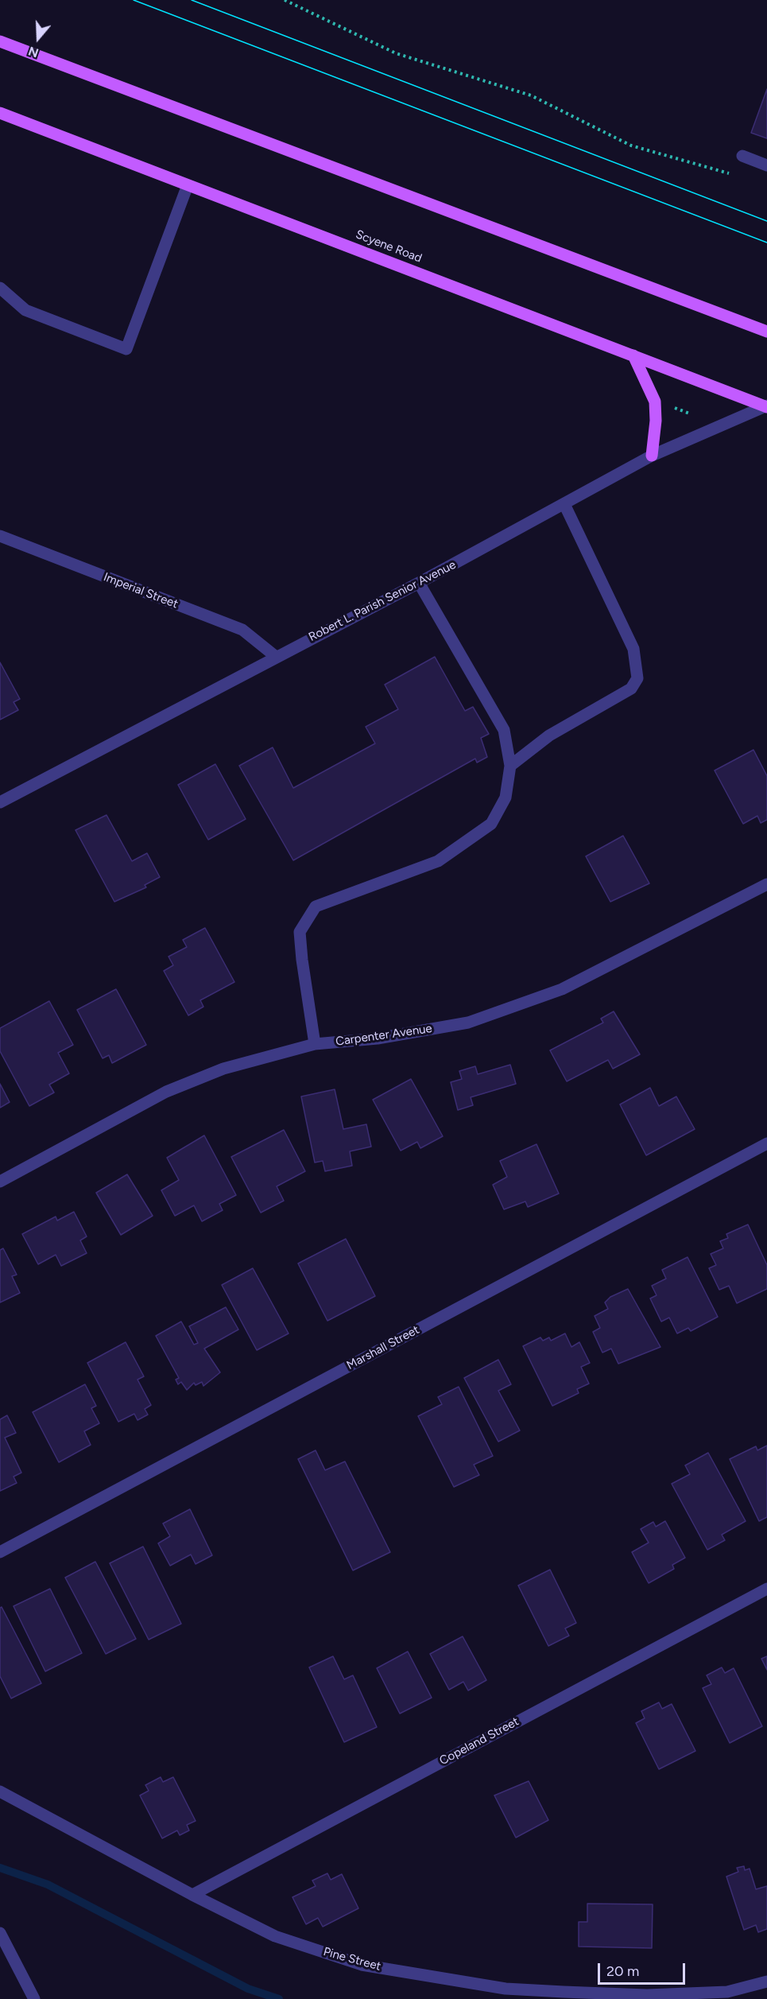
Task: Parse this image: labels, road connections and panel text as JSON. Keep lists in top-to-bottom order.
{
  "streets": {
    "main road": ["Scyene Road"],
    "street": [
      "Imperial Street",
      "Robert L. Parish Senior Avenue",
      "Carpenter Avenue",
      "Marshall Street",
      "Copeland Street",
      "Pine Street"
    ]
  },
  "crossings": [
    ["Scyene Road", "Robert L. Parish Senior Avenue"],
    ["Imperial Street", "Robert L. Parish Senior Avenue"],
    ["Copeland Street", "Pine Street"]
  ],
  "scale_bar": "20 m",
  "north": "bottom"
}
